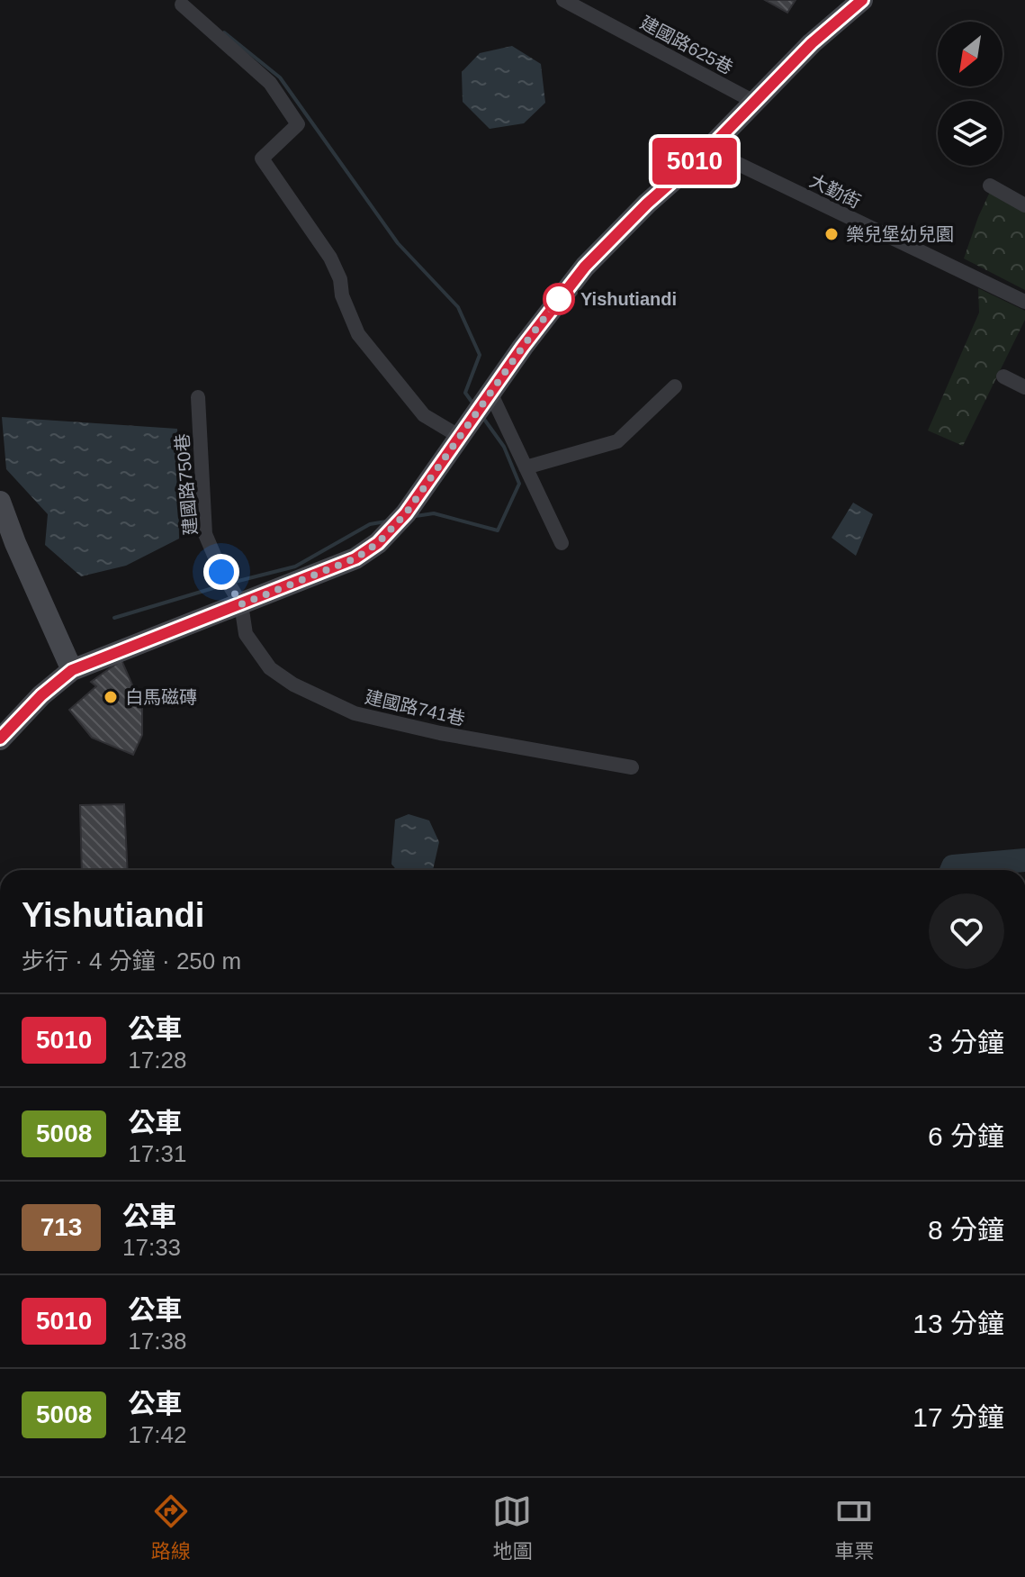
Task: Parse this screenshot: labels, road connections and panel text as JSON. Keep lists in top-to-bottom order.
{
  "streets": {
    "street": [
      "建國路625巷",
      "大勤街",
      "建國路750巷",
      "建國路741巷"
    ]
  },
  "crossings": [
    ["建國路750巷", "建國路741巷"]
  ],
  "places": ["樂兒堡幼兒園", "Yishutiandi", "白馬磁磚"],
  "lines": ["bus line 5010"],
  "north": "bottom left",
  "page": {
    "on_map": "5010",
    "heading": ["Yishutiandi", "步行 · 4 分鐘 · 250 m"],
    "list": [
      {
        "mark": "5010",
        "name": "公車",
        "note": "17:28",
        "value": "3 分鐘"
      },
      {
        "mark": "5008",
        "name": "公車",
        "note": "17:31",
        "value": "6 分鐘"
      },
      {
        "mark": "713",
        "name": "公車",
        "note": "17:33",
        "value": "8 分鐘"
      },
      {
        "mark": "5010",
        "name": "公車",
        "note": "17:38",
        "value": "13 分鐘"
      },
      {
        "mark": "5008",
        "name": "公車",
        "note": "17:42",
        "value": "17 分鐘"
      }
    ],
    "tabs": ["路線", "地圖", "車票"]
  }
}
